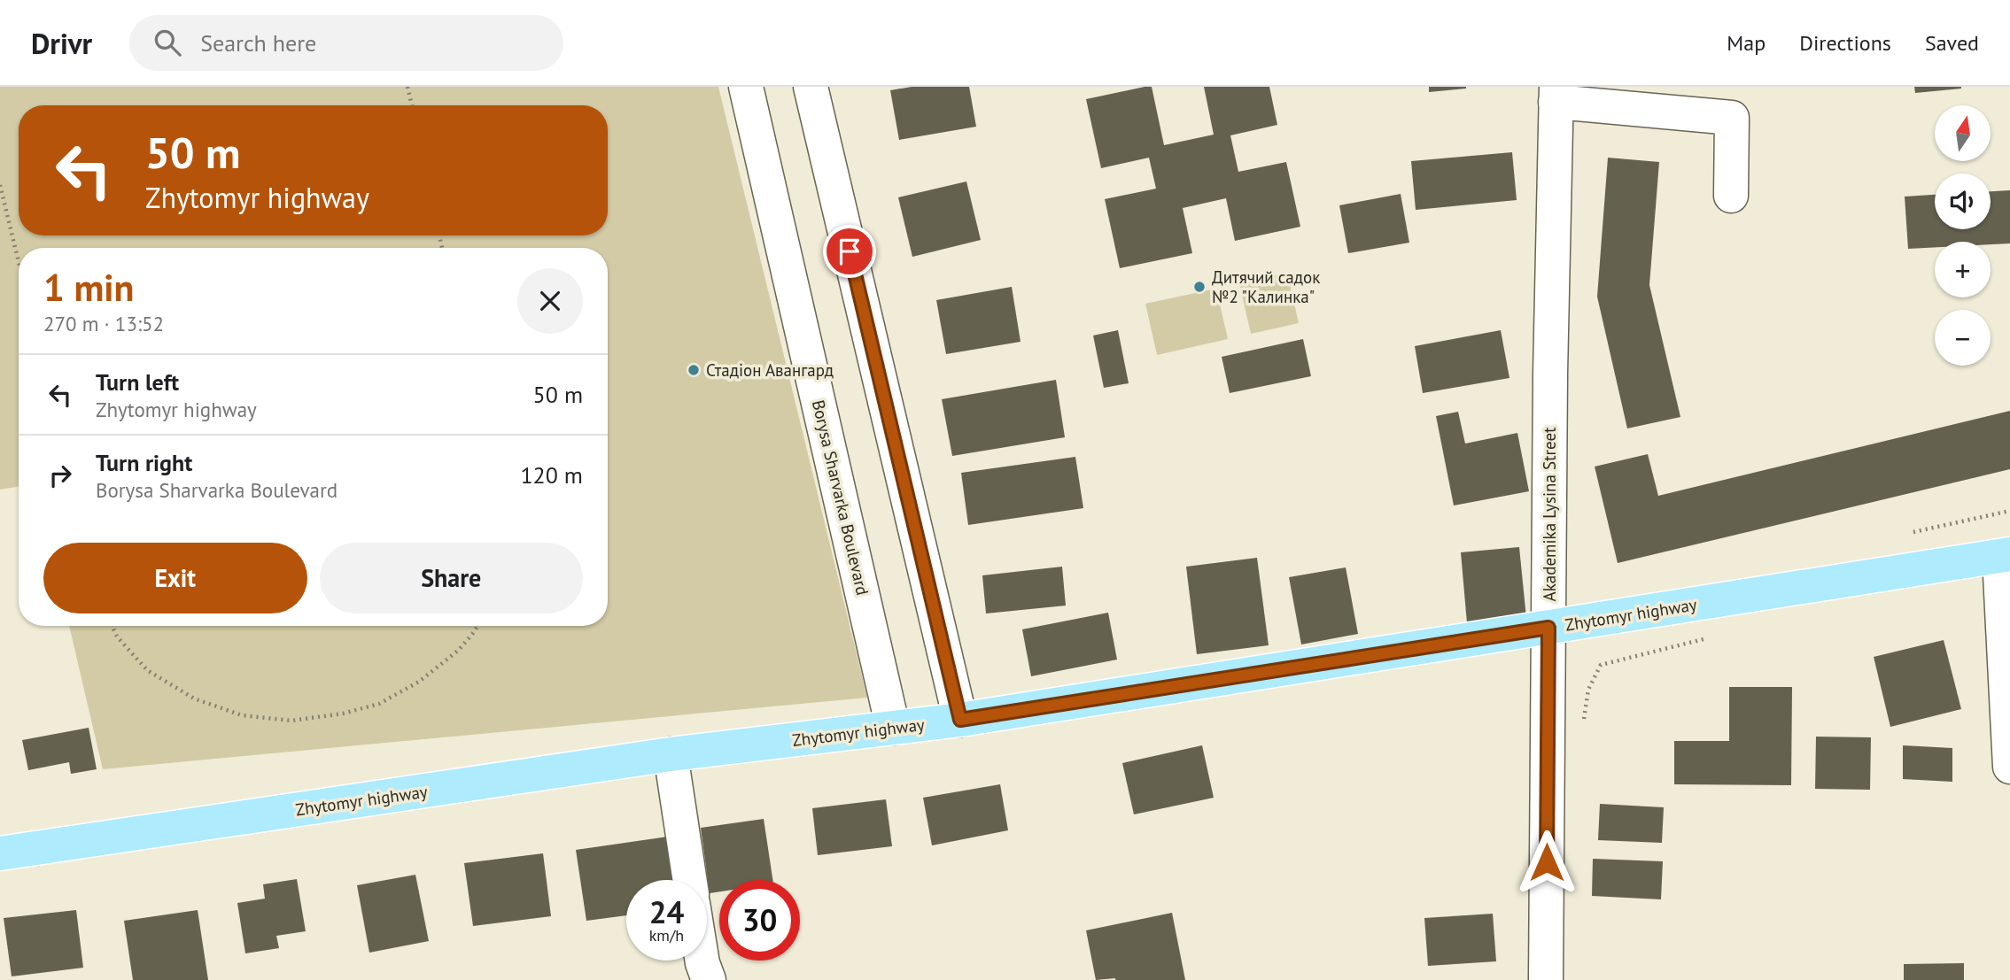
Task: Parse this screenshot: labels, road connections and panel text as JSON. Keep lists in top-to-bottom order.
{
  "streets": {
    "main road": ["Zhytomyr highway"],
    "street": ["Borysa Sharvarka Boulevard", "Akademika Lysina Street"]
  },
  "crossings": [
    ["Borysa Sharvarka Boulevard", "Zhytomyr highway"],
    ["Akademika Lysina Street", "Zhytomyr highway"]
  ],
  "places": ["Дитячий садок №2 \"Калинка\"", "Стадіон Авангард"],
  "north": "top",
  "page": {
    "header": "Drivr",
    "search": "Search here",
    "nav": ["Map", "Directions", "Saved"],
    "map_buttons": ["+", "−"],
    "turn": ["50 m", "Zhytomyr highway"],
    "heading": ["1 min", "270 m · 13:52"],
    "list": [
      {
        "name": "Turn left",
        "note": "Zhytomyr highway",
        "value": "50 m"
      },
      {
        "name": "Turn right",
        "note": "Borysa Sharvarka Boulevard",
        "value": "120 m"
      }
    ],
    "buttons": ["Exit", "Share"],
    "speed": "24 km/h",
    "limit": "30"
  }
}
